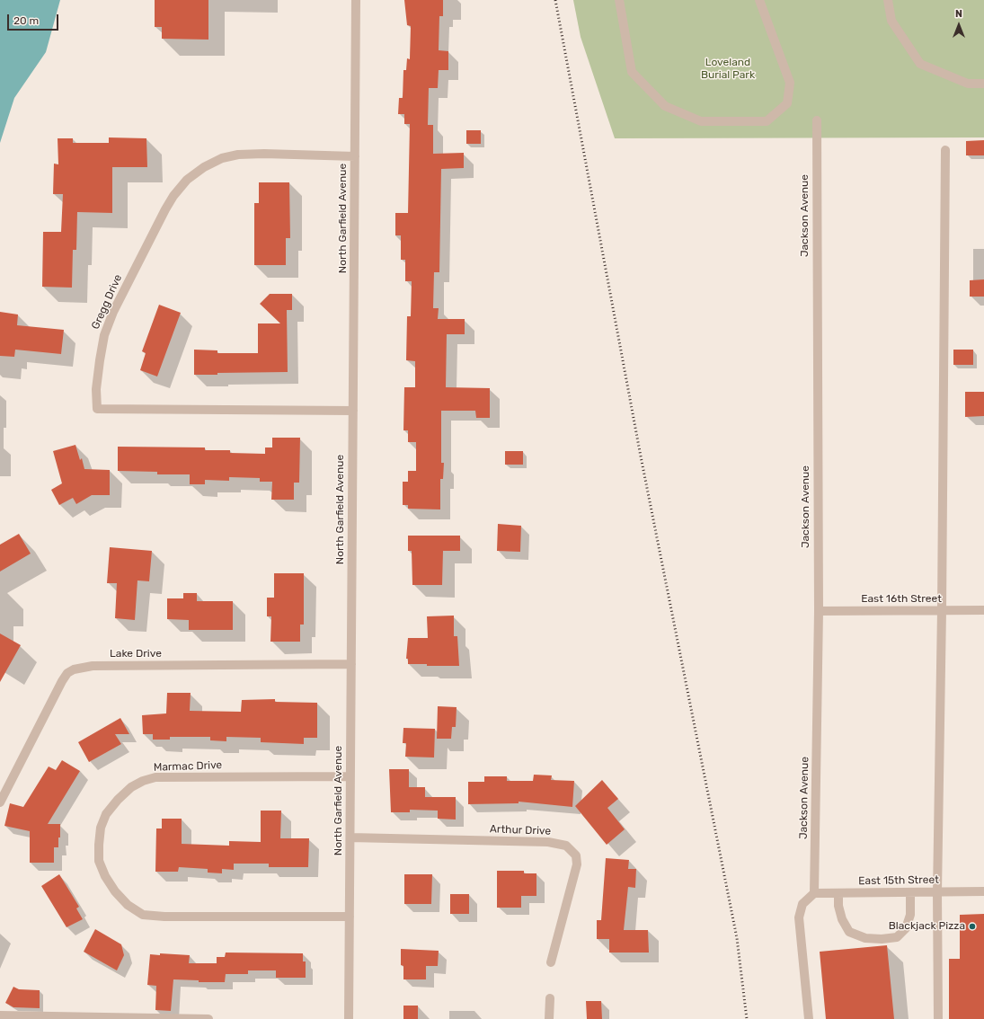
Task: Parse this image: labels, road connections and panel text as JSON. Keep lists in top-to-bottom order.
{
  "streets": {
    "street": [
      "Jackson Avenue",
      "North Garfield Avenue",
      "Gregg Drive",
      "East 16th Street",
      "Lake Drive",
      "Marmac Drive",
      "Arthur Drive",
      "East 15th Street"
    ]
  },
  "crossings": [
    ["Jackson Avenue", "East 16th Street"],
    ["Jackson Avenue", "East 15th Street"],
    ["North Garfield Avenue", "Gregg Drive"],
    ["North Garfield Avenue", "Lake Drive"],
    ["North Garfield Avenue", "Marmac Drive"],
    ["North Garfield Avenue", "Arthur Drive"]
  ],
  "parks": ["Loveland Burial Park"],
  "places": ["Blackjack Pizza"],
  "scale_bar": "20 m",
  "north": "top"
}
